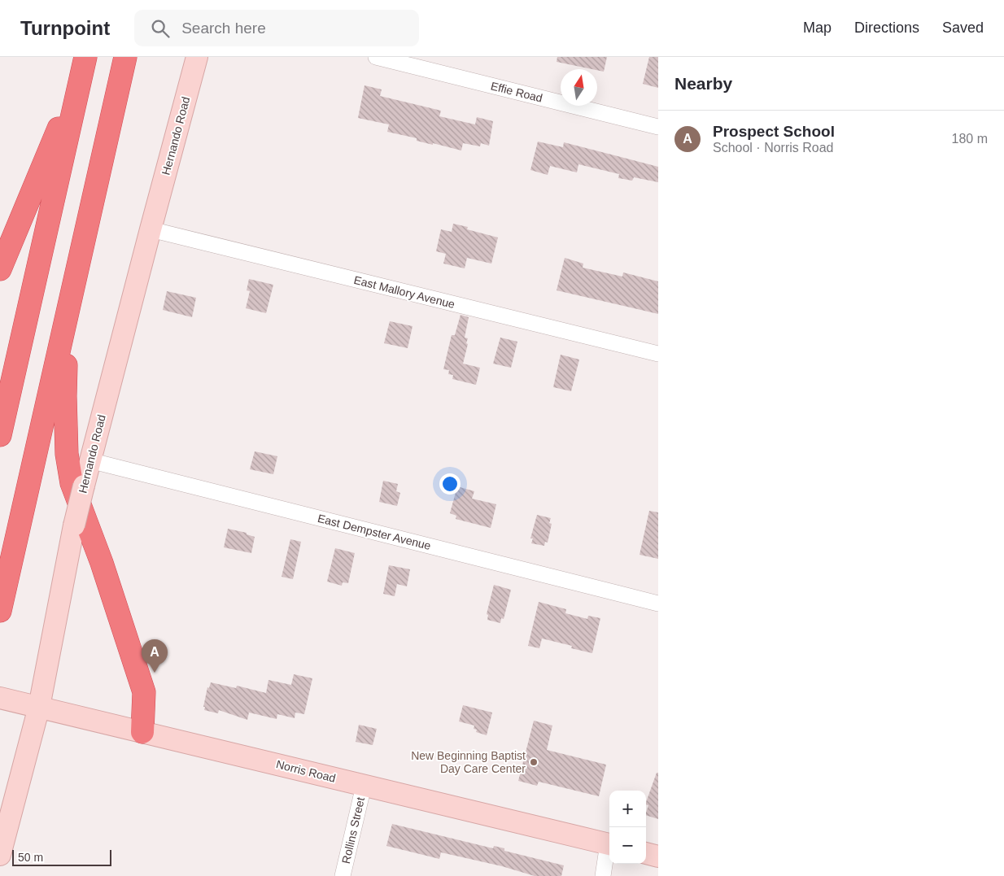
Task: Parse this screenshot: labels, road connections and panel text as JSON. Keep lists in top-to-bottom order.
{
  "streets": {
    "main road": ["Hernando Road", "Norris Road"],
    "street": [
      "Effie Road",
      "East Mallory Avenue",
      "East Dempster Avenue",
      "Rollins Street"
    ]
  },
  "crossings": [
    ["Hernando Road", "East Mallory Avenue"],
    ["Hernando Road", "East Dempster Avenue"],
    ["Hernando Road", "Norris Road"],
    ["Norris Road", "Rollins Street"]
  ],
  "places": ["New Beginning Baptist Day Care Center"],
  "scale_bar": "50 m",
  "north": "top",
  "page": {
    "header": "Turnpoint",
    "search": "Search here",
    "nav": ["Map", "Directions", "Saved"],
    "heading": "Nearby",
    "list": [
      {
        "mark": "A",
        "name": "Prospect School",
        "note": "School · Norris Road",
        "value": "180 m"
      }
    ],
    "pins": "A",
    "map_buttons": ["+", "−"],
    "scale": "50 m"
  }
}
